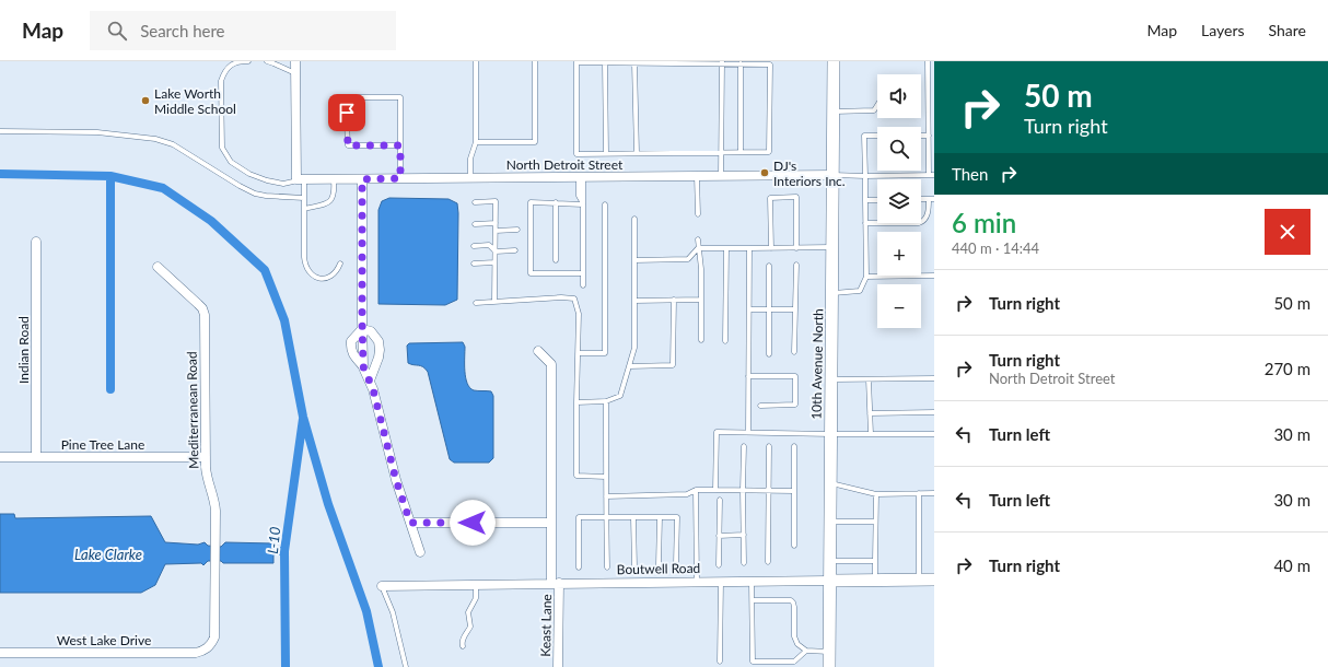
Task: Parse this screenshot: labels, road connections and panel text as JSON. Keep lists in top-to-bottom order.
{
  "streets": {
    "street": [
      "North Detroit Street",
      "Indian Road",
      "10th Avenue North",
      "Mediterranean Road",
      "Pine Tree Lane",
      "Boutwell Road",
      "Keast Lane",
      "West Lake Drive"
    ]
  },
  "crossings": [
    ["North Detroit Street", "10th Avenue North"],
    ["Indian Road", "Pine Tree Lane"],
    ["10th Avenue North", "Boutwell Road"],
    ["Mediterranean Road", "Pine Tree Lane"],
    ["Mediterranean Road", "West Lake Drive"],
    ["Boutwell Road", "Keast Lane"]
  ],
  "water": ["L-10", "Lake Clarke"],
  "places": ["Lake Worth Middle School", "DJ's Interiors Inc."],
  "page": {
    "header": "Map",
    "search": "Search here",
    "nav": ["Map", "Layers", "Share"],
    "turn": ["50 m", "Turn right"],
    "map_buttons": ["+", "−"],
    "then": "Then",
    "heading": ["6 min", "440 m · 14:44"],
    "list": [
      {
        "name": "Turn right",
        "value": "50 m"
      },
      {
        "name": "Turn right",
        "note": "North Detroit Street",
        "value": "270 m"
      },
      {
        "name": "Turn left",
        "value": "30 m"
      },
      {
        "name": "Turn left",
        "value": "30 m"
      },
      {
        "name": "Turn right",
        "value": "40 m"
      }
    ]
  }
}
